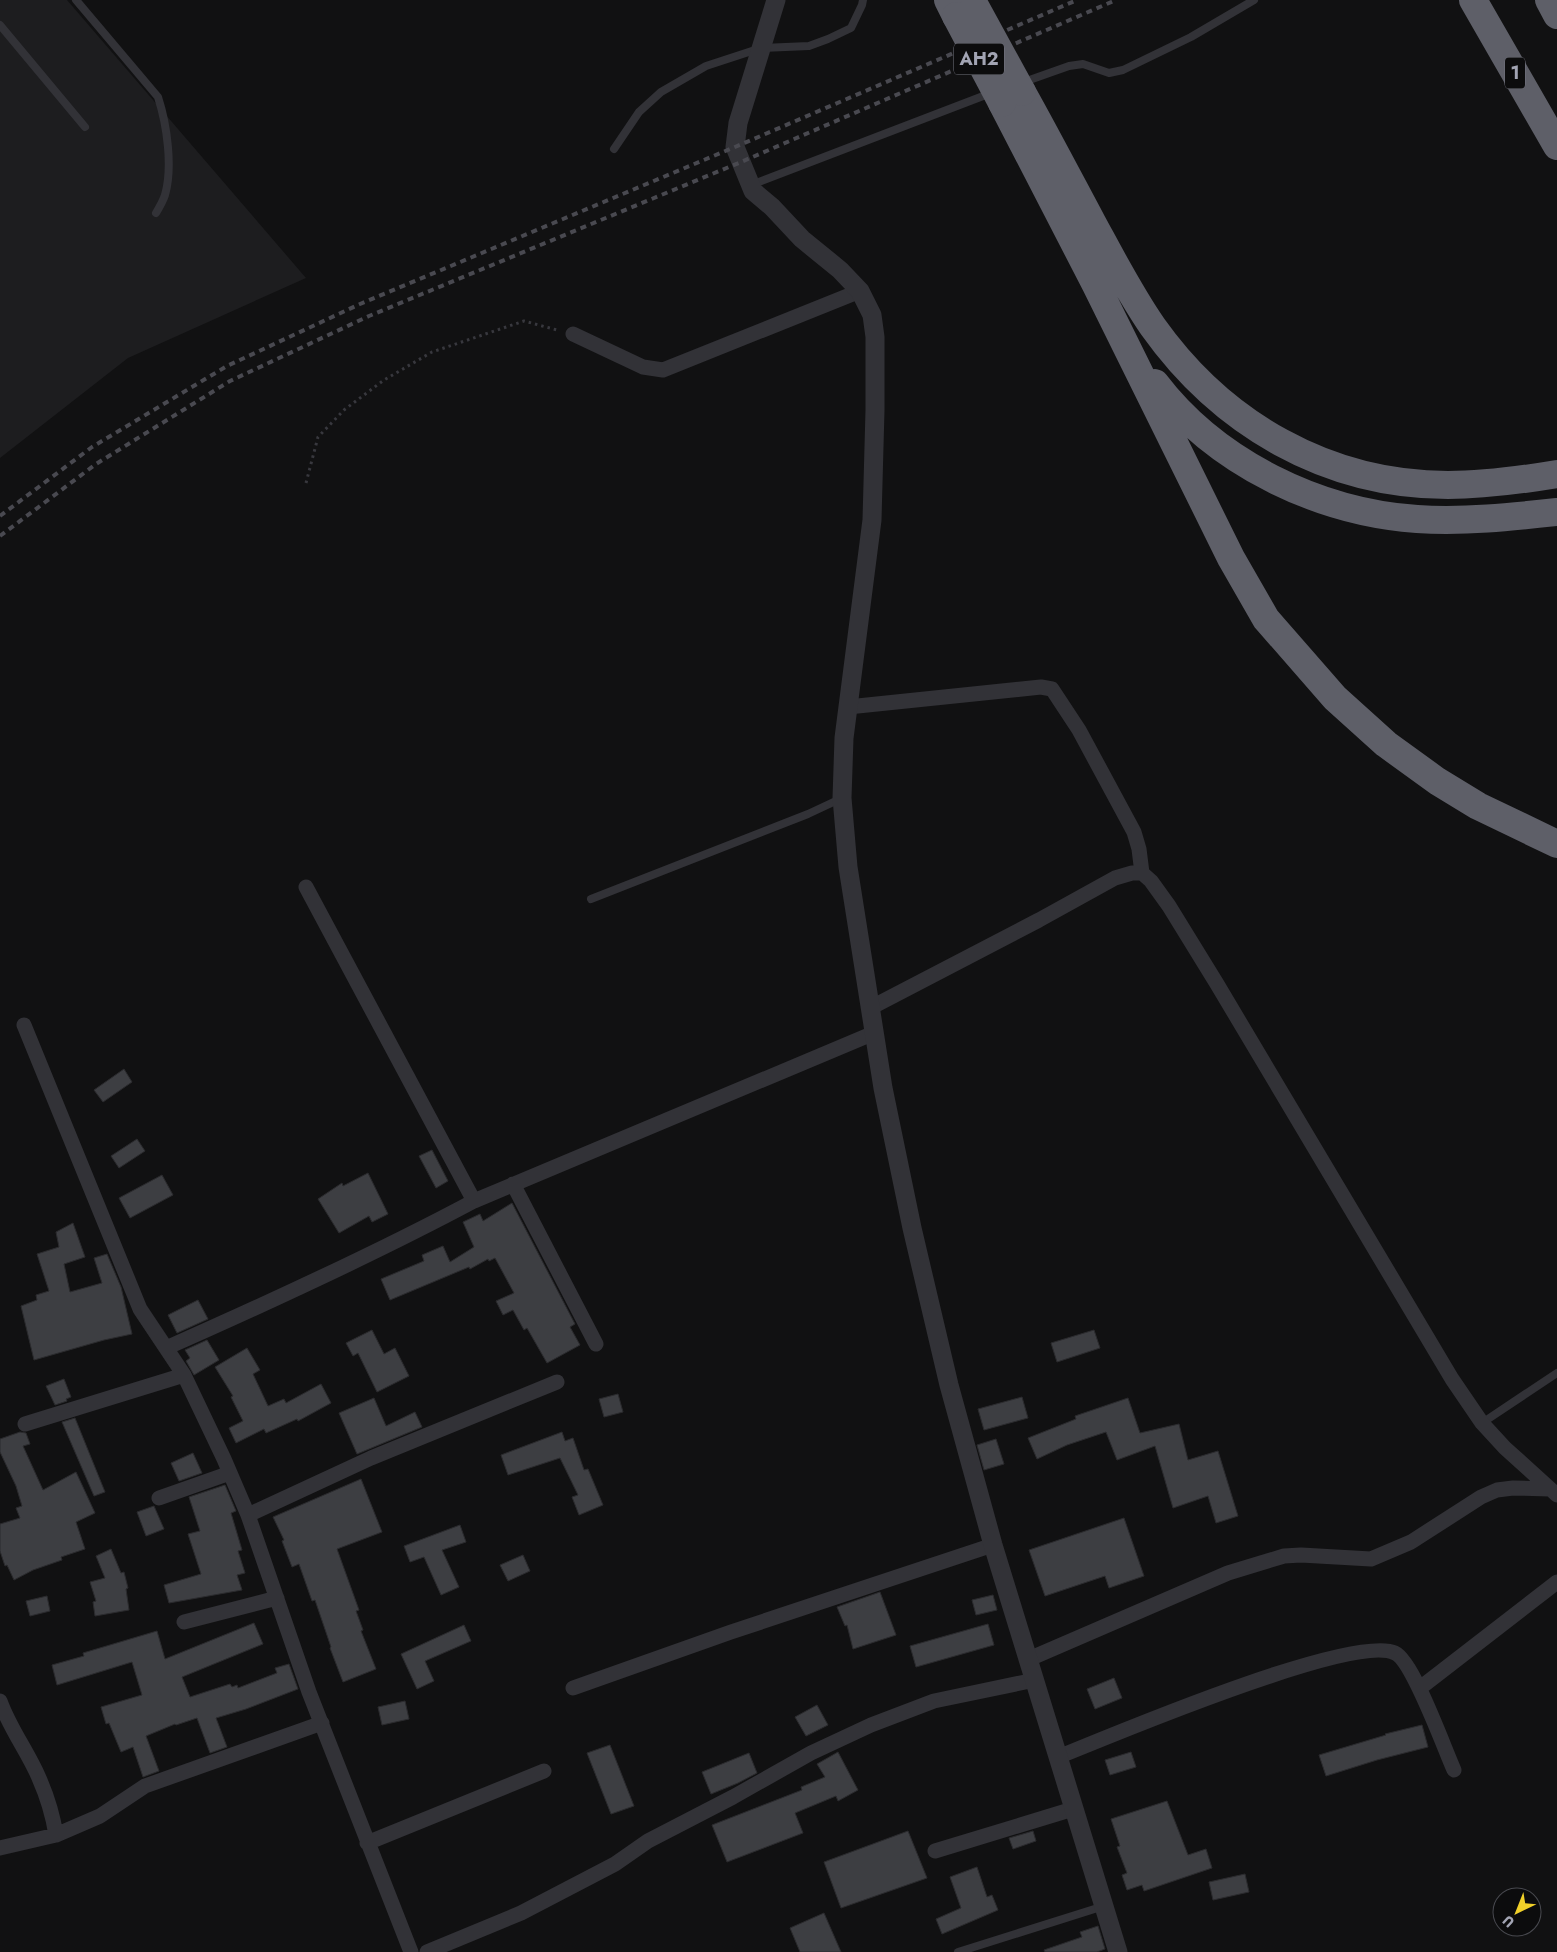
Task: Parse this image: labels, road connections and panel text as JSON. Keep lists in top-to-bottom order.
{
  "streets": {
    "highway": ["1"]
  },
  "north": "bottom left"
}
